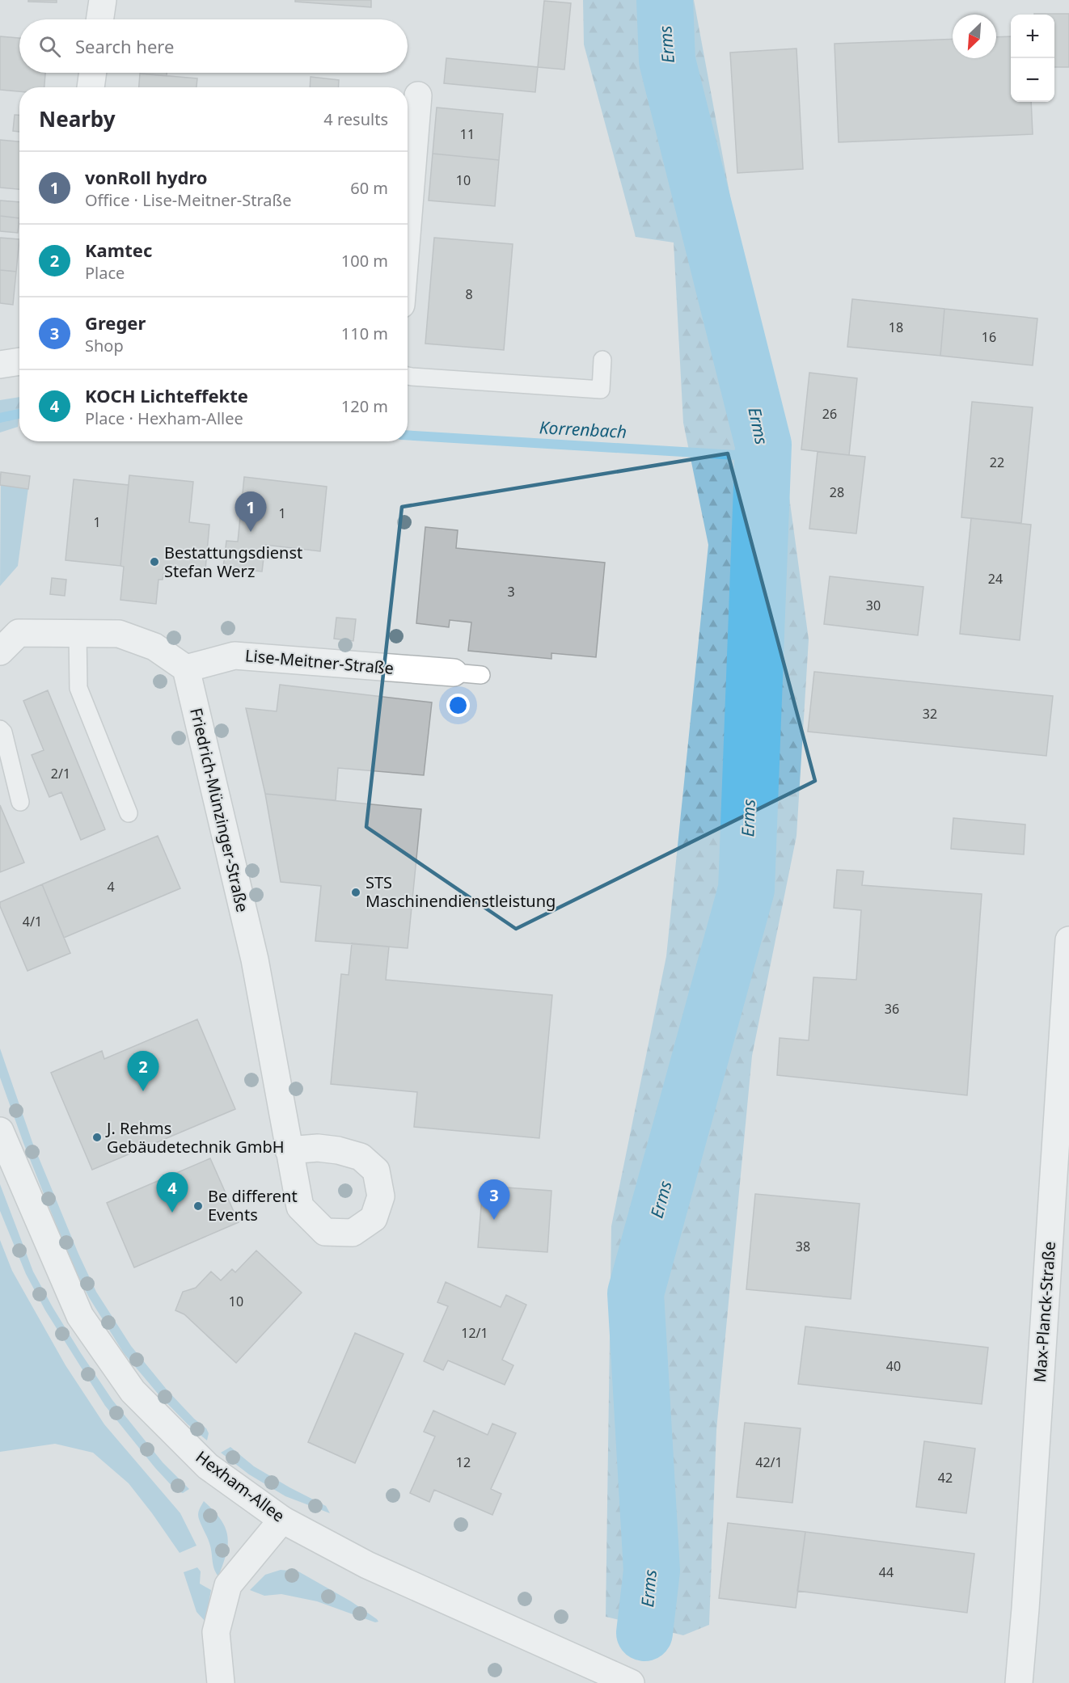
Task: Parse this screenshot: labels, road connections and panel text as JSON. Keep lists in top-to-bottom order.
{
  "streets": {
    "street": [
      "Lise-Meitner-Straße",
      "Friedrich-Münzinger-Straße",
      "Max-Planck-Straße",
      "Hexham-Allee"
    ]
  },
  "crossings": [
    ["Lise-Meitner-Straße", "Friedrich-Münzinger-Straße"]
  ],
  "water": ["Erms", "Korrenbach"],
  "places": [
    "Bestattungsdienst Stefan Werz",
    "STS Maschinendienstleistung",
    "J. Rehms Gebäudetechnik GmbH",
    "Be different Events"
  ],
  "house_numbers": [
    "11",
    "10",
    "8",
    "18",
    "16",
    "26",
    "22",
    "28",
    "1",
    "1",
    "24",
    "3",
    "30",
    "32",
    "2/1",
    "4",
    "4/1",
    "36",
    "38",
    "10",
    "12/1",
    "40",
    "12",
    "42/1",
    "42",
    "44"
  ],
  "north": "bottom left",
  "page": {
    "map_buttons": ["+", "−"],
    "search": "Search here",
    "heading": ["Nearby", "4 results"],
    "list": [
      {
        "mark": "1",
        "name": "vonRoll hydro",
        "note": "Office · Lise-Meitner-Straße",
        "value": "60 m"
      },
      {
        "mark": "2",
        "name": "Kamtec",
        "note": "Place",
        "value": "100 m"
      },
      {
        "mark": "3",
        "name": "Greger",
        "note": "Shop",
        "value": "110 m"
      },
      {
        "mark": "4",
        "name": "KOCH Lichteffekte",
        "note": "Place · Hexham-Allee",
        "value": "120 m"
      }
    ],
    "pins": [
      "1",
      "2",
      "4",
      "3"
    ]
  }
}
